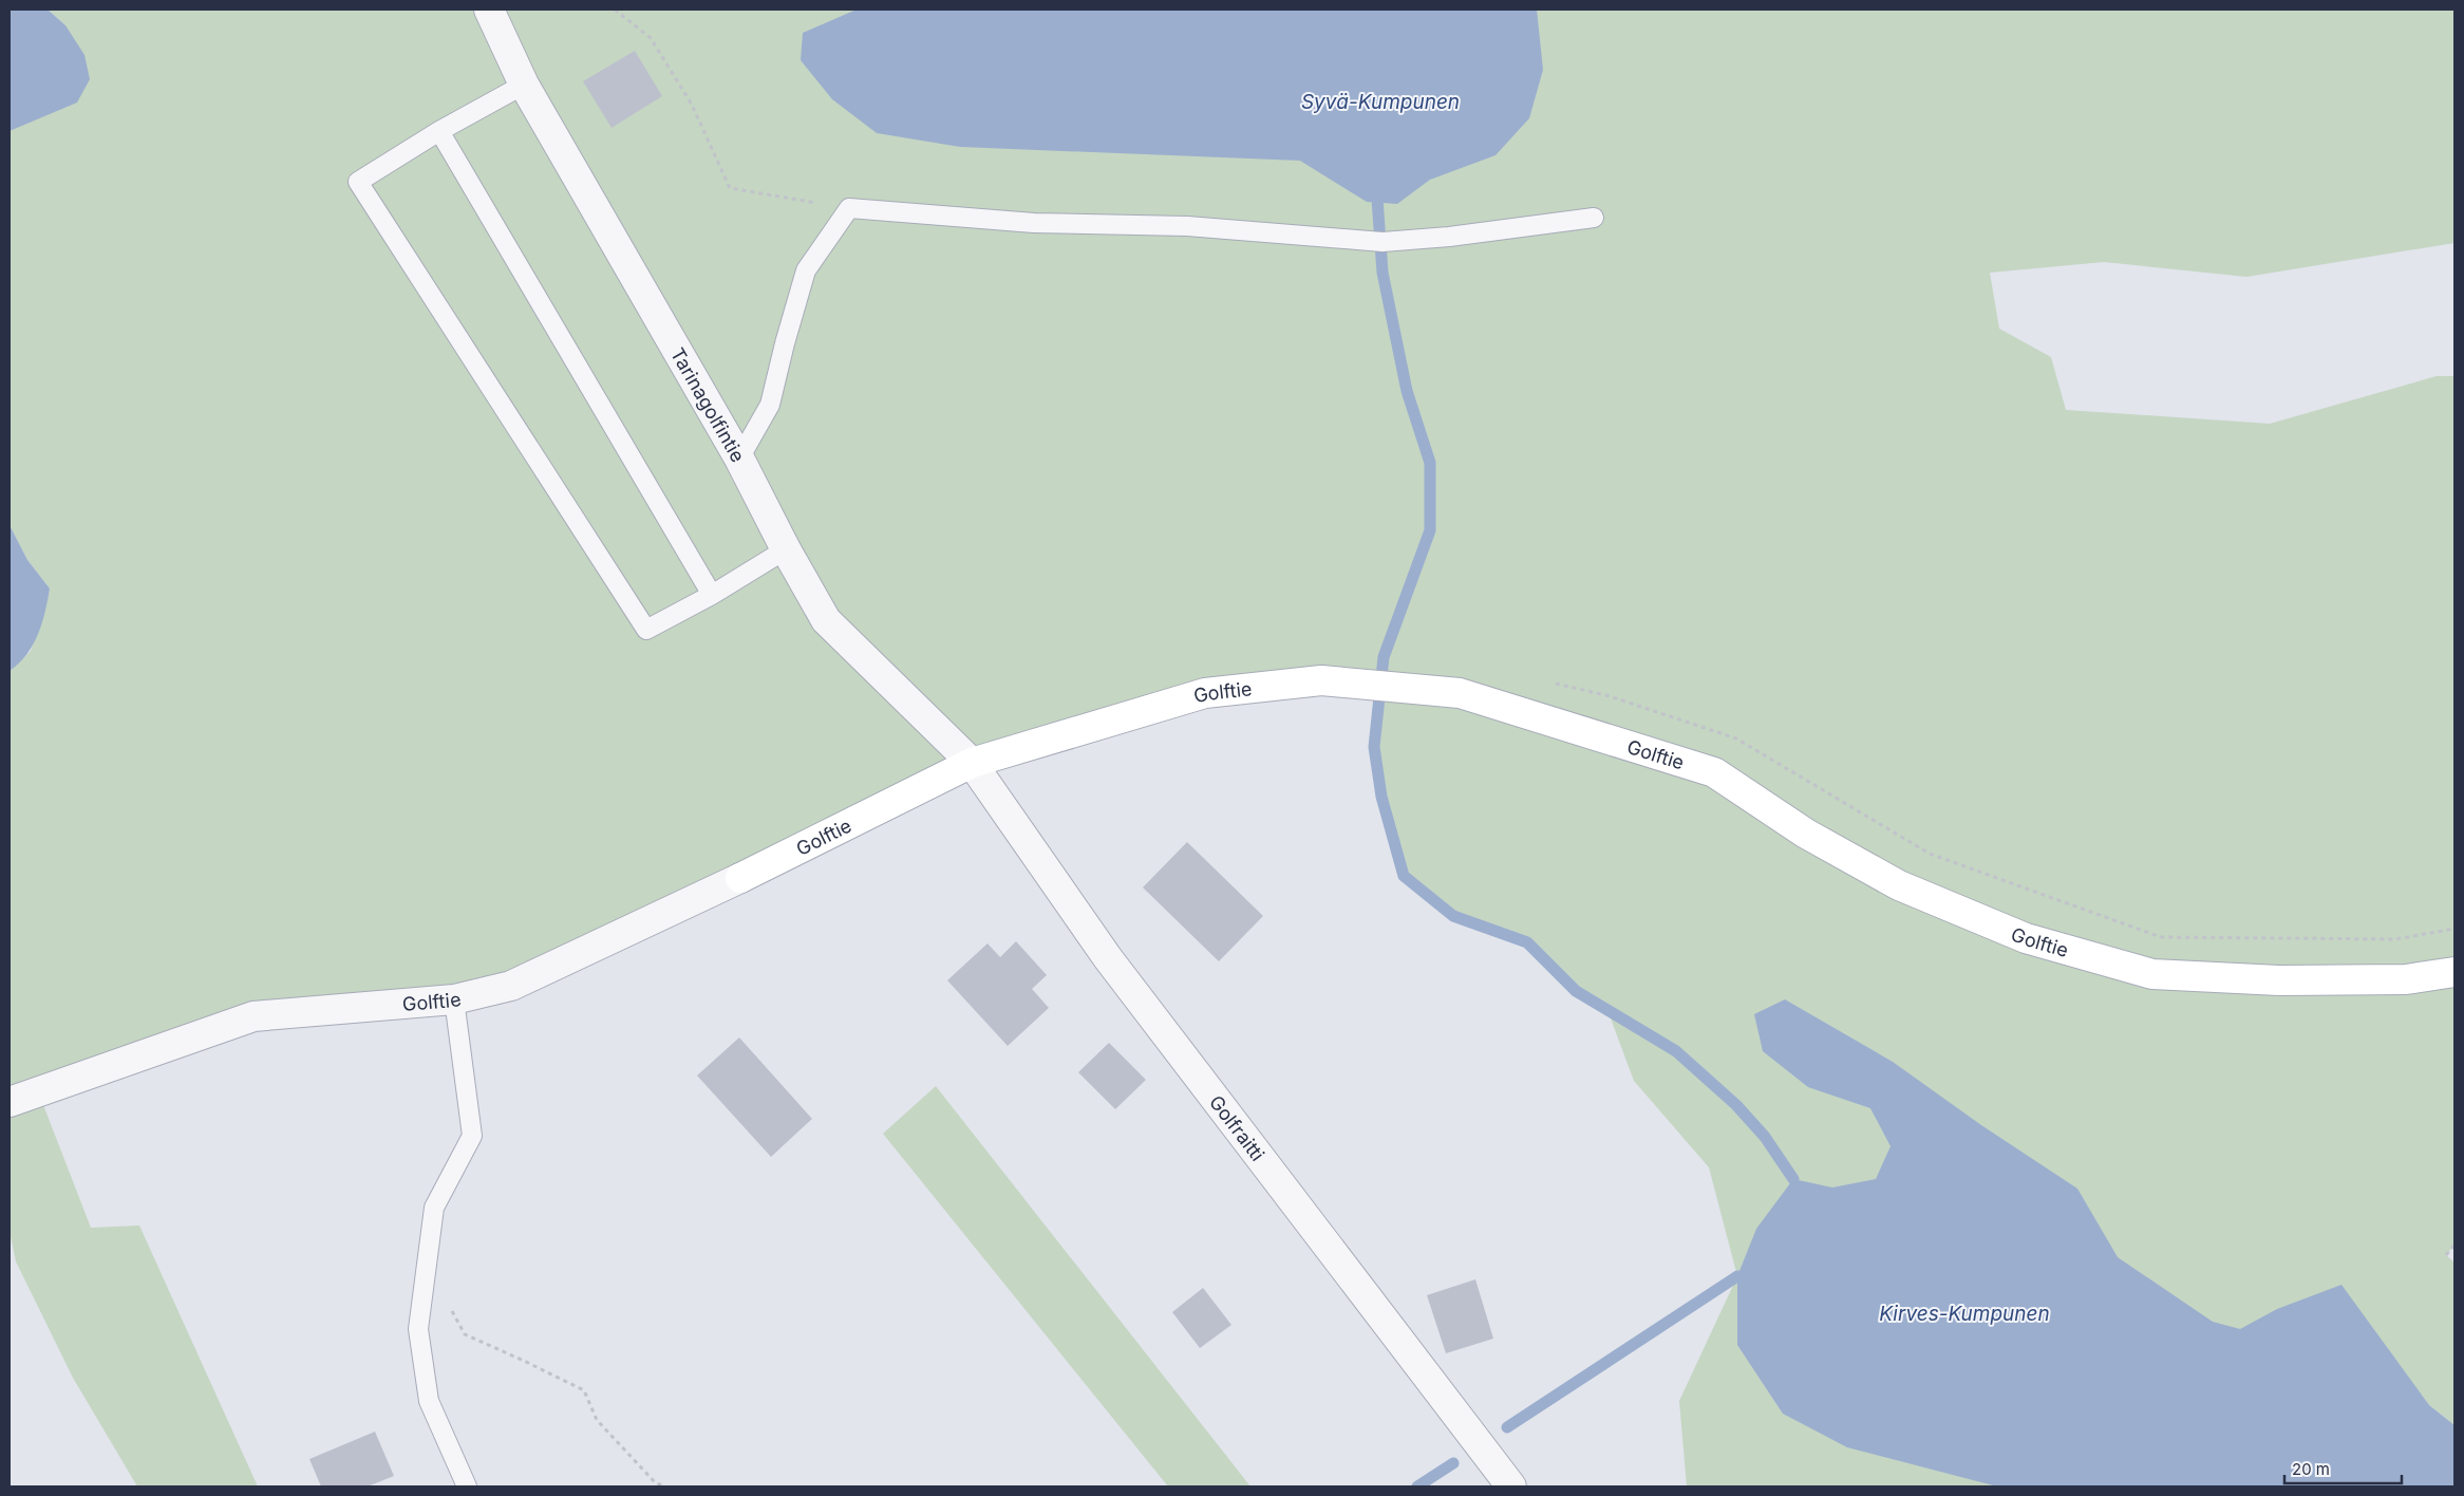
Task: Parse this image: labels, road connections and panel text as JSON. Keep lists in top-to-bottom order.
{
  "streets": {
    "street": ["Tarinagolfintie", "Golftie", "Golfraitti"]
  },
  "crossings": [
    ["Tarinagolfintie", "Golftie"],
    ["Tarinagolfintie", "Golfraitti"],
    ["Golftie", "Golfraitti"]
  ],
  "water": ["Syvä-Kumpunen", "Kirves-Kumpunen"],
  "scale_bar": "20 m"
}
